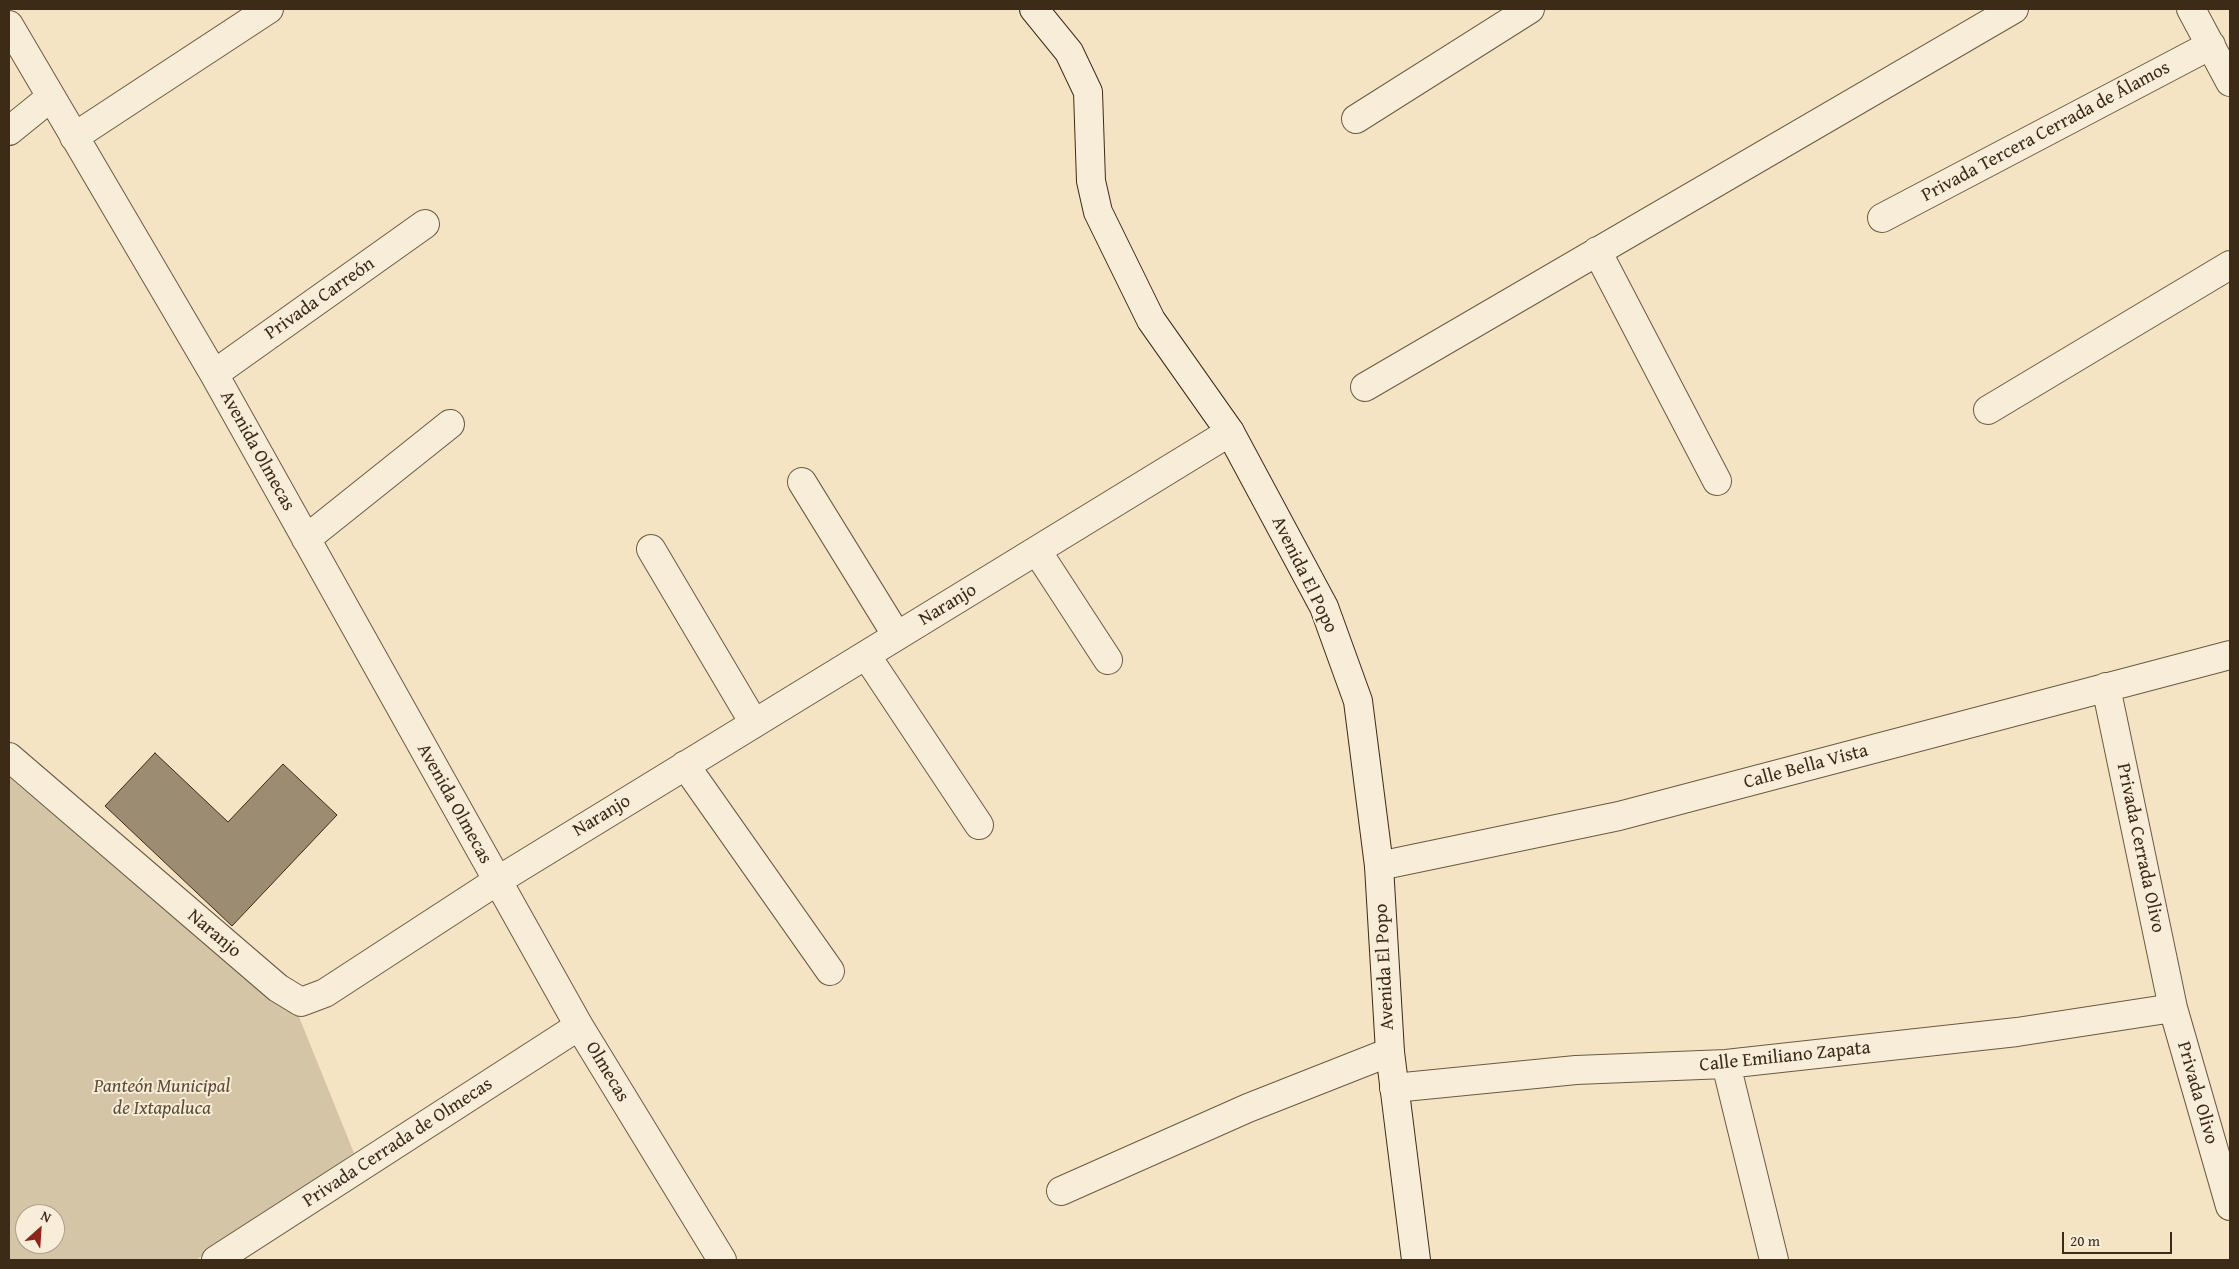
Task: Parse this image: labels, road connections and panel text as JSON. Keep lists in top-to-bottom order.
{
  "streets": {
    "street": [
      "Privada Tercera Cerrada de Álamos",
      "Privada Carreón",
      "Avenida Olmecas",
      "Avenida El Popo",
      "Naranjo",
      "Calle Bella Vista",
      "Privada Cerrada Olivo",
      "Calle Emiliano Zapata",
      "Olmecas",
      "Privada Olivo",
      "Privada Cerrada de Olmecas"
    ]
  },
  "crossings": [
    ["Privada Carreón", "Avenida Olmecas"],
    ["Avenida Olmecas", "Naranjo"],
    ["Avenida Olmecas", "Olmecas"],
    ["Avenida El Popo", "Naranjo"],
    ["Avenida El Popo", "Calle Bella Vista"],
    ["Avenida El Popo", "Calle Emiliano Zapata"],
    ["Naranjo", "Olmecas"],
    ["Calle Bella Vista", "Privada Cerrada Olivo"],
    ["Privada Cerrada Olivo", "Calle Emiliano Zapata"],
    ["Privada Cerrada Olivo", "Privada Olivo"],
    ["Calle Emiliano Zapata", "Privada Olivo"],
    ["Olmecas", "Privada Cerrada de Olmecas"]
  ],
  "parks": ["Panteón Municipal de Ixtapaluca"],
  "scale_bar": "20 m",
  "north": "top right"
}
